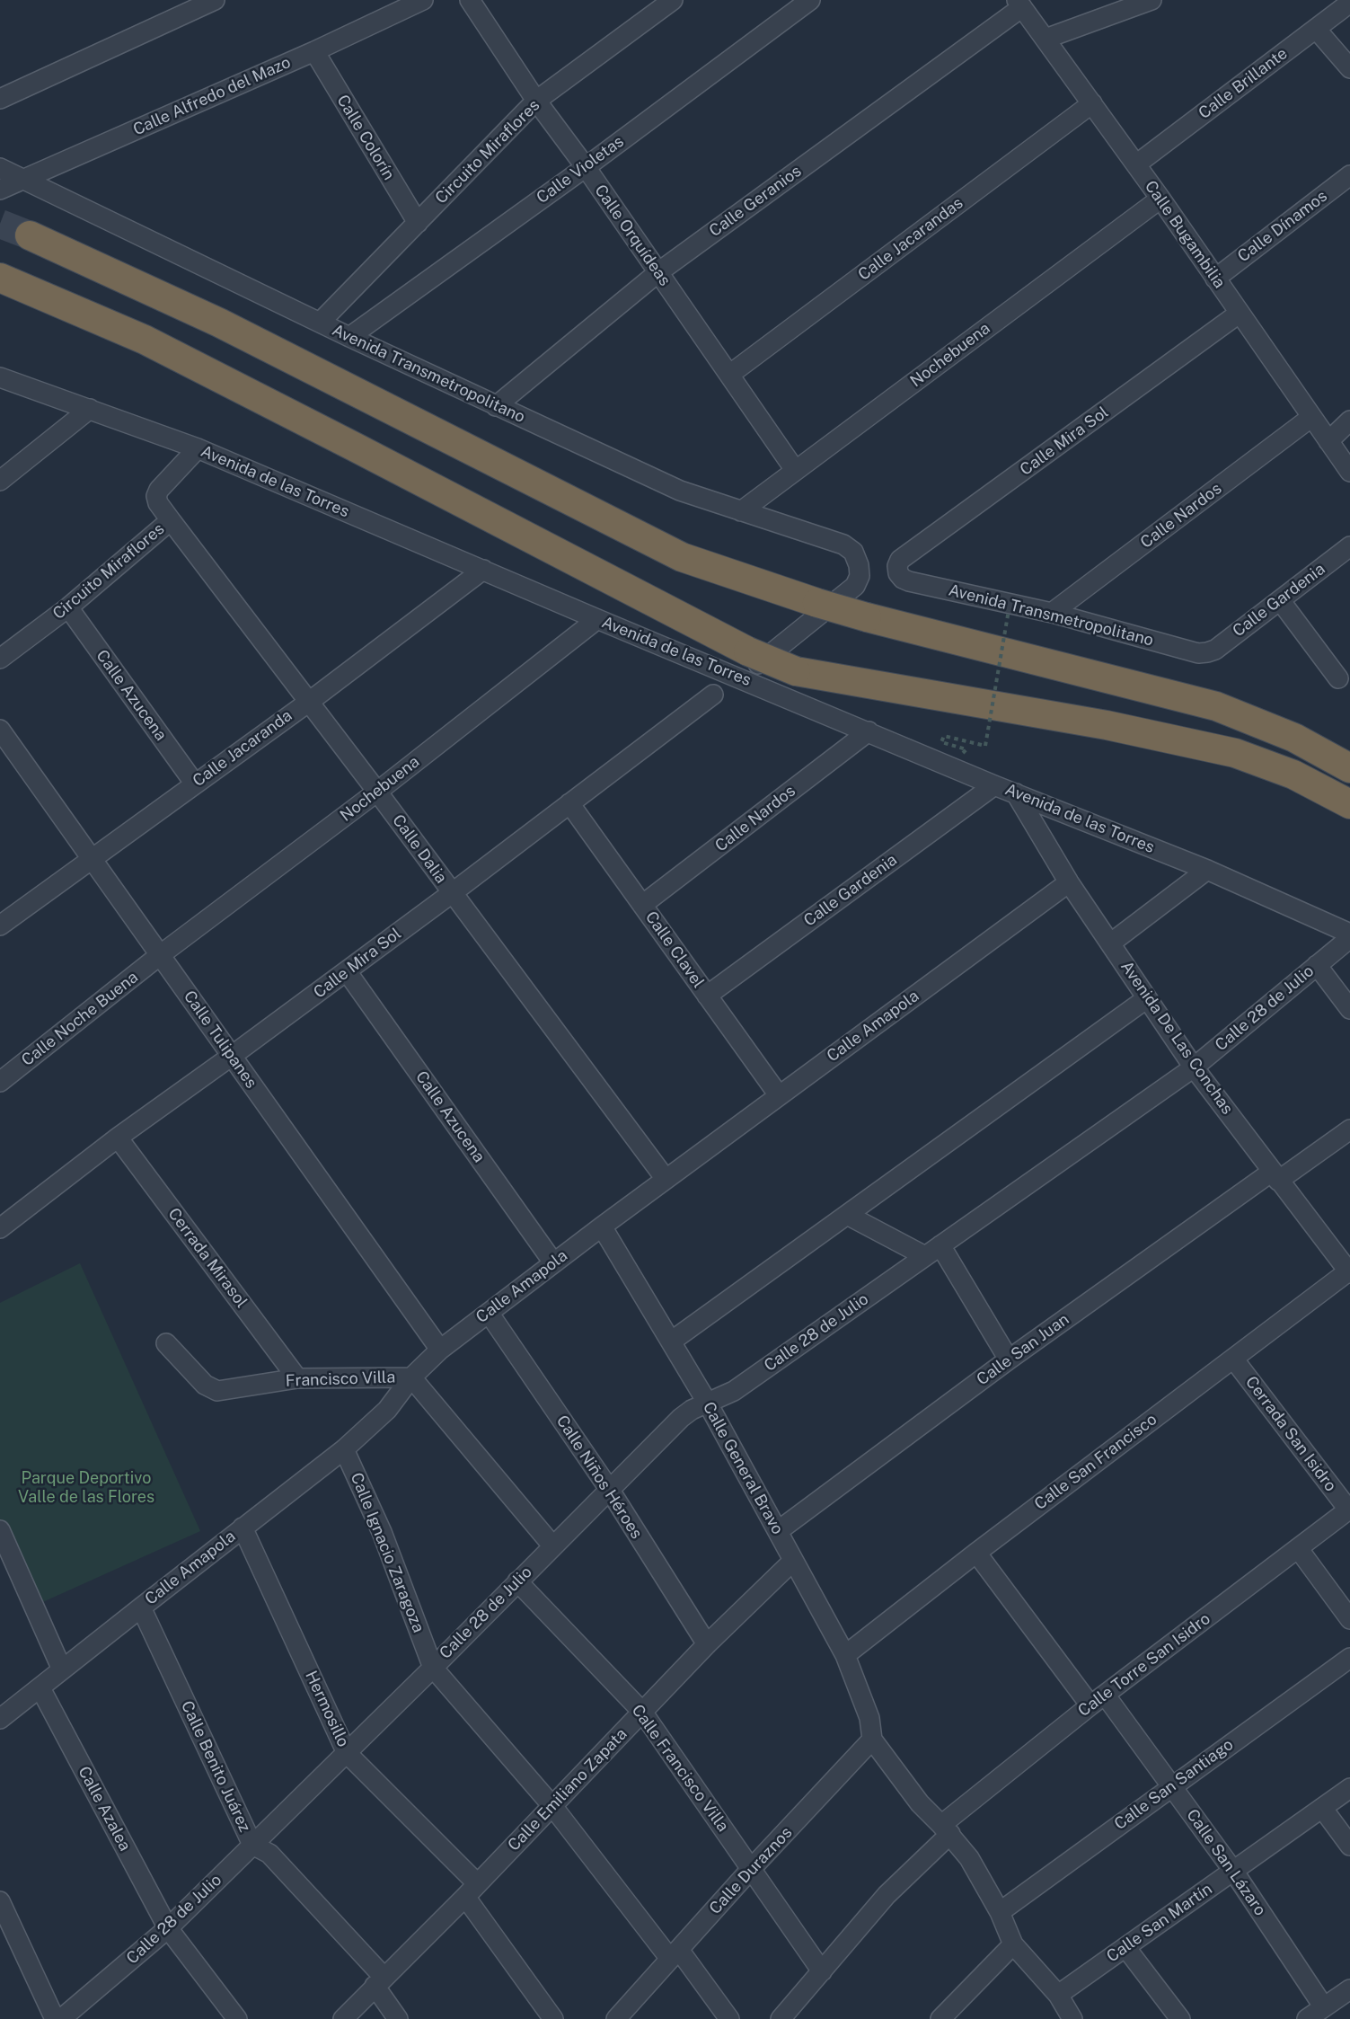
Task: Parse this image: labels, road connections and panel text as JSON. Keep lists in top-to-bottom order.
{
  "streets": {
    "street": [
      "Calle Brillante",
      "Calle Alfredo del Mazo",
      "Calle Colorín",
      "Circuito Miraflores",
      "Calle Violetas",
      "Calle Geranios",
      "Calle Dínamos",
      "Calle Bugambilia",
      "Calle Orquídeas",
      "Calle Jacarandas",
      "Nochebuena",
      "Avenida Transmetropolitano",
      "Calle Mira Sol",
      "Avenida de las Torres",
      "Calle Nardos",
      "Calle Gardenia",
      "Calle Azucena",
      "Calle Jacaranda",
      "Calle Dalia",
      "Calle Clavel",
      "Calle 28 de Julio",
      "Calle Noche Buena",
      "Calle Amapola",
      "Avenida De Las Conchas",
      "Calle Tulipanes",
      "Cerrada Mirasol",
      "Calle San Juan",
      "Francisco Villa",
      "Cerrada San Isidro",
      "Calle San Francisco",
      "Calle General Bravo",
      "Calle Niños Héroes",
      "Calle Ignacio Zaragoza",
      "Calle Torre San Isidro",
      "Hermosillo",
      "Calle Benito Juárez",
      "Calle Francisco Villa",
      "Calle San Santiago",
      "Calle Emiliano Zapata",
      "Calle Azalea",
      "Calle San Lázaro",
      "Calle Duraznos",
      "Calle San Martín"
    ]
  },
  "crossings": [
    ["Calle Brillante", "Calle Bugambilia"],
    ["Calle Alfredo del Mazo", "Calle Colorín"],
    ["Calle Alfredo del Mazo", "Avenida Transmetropolitano"],
    ["Calle Colorín", "Circuito Miraflores"],
    ["Circuito Miraflores", "Calle Orquídeas"],
    ["Circuito Miraflores", "Avenida Transmetropolitano"],
    ["Circuito Miraflores", "Avenida de las Torres"],
    ["Circuito Miraflores", "Calle Azucena"],
    ["Circuito Miraflores", "Calle Dalia"],
    ["Calle Violetas", "Calle Orquídeas"],
    ["Calle Violetas", "Avenida Transmetropolitano"],
    ["Calle Geranios", "Calle Bugambilia"],
    ["Calle Geranios", "Calle Orquídeas"],
    ["Calle Geranios", "Avenida Transmetropolitano"],
    ["Calle Dínamos", "Calle Bugambilia"],
    ["Calle Bugambilia", "Calle Jacarandas"],
    ["Calle Bugambilia", "Nochebuena"],
    ["Calle Bugambilia", "Calle Mira Sol"],
    ["Calle Bugambilia", "Calle Nardos"],
    ["Calle Orquídeas", "Calle Jacarandas"],
    ["Calle Orquídeas", "Nochebuena"],
    ["Nochebuena", "Avenida Transmetropolitano"],
    ["Nochebuena", "Avenida de las Torres"],
    ["Nochebuena", "Calle Dalia"],
    ["Nochebuena", "Calle Noche Buena"],
    ["Nochebuena", "Calle Tulipanes"],
    ["Avenida Transmetropolitano", "Calle Mira Sol"],
    ["Avenida Transmetropolitano", "Avenida de las Torres"],
    ["Avenida Transmetropolitano", "Calle Nardos"],
    ["Avenida Transmetropolitano", "Calle Gardenia"],
    ["Calle Mira Sol", "Calle Azucena"],
    ["Calle Mira Sol", "Calle Dalia"],
    ["Calle Mira Sol", "Calle Clavel"],
    ["Calle Mira Sol", "Calle Tulipanes"],
    ["Calle Mira Sol", "Cerrada Mirasol"],
    ["Avenida de las Torres", "Calle Nardos"],
    ["Avenida de las Torres", "Calle Gardenia"],
    ["Avenida de las Torres", "Calle Jacaranda"],
    ["Avenida de las Torres", "Avenida De Las Conchas"],
    ["Calle Nardos", "Calle Clavel"],
    ["Calle Gardenia", "Calle Clavel"],
    ["Calle Azucena", "Calle Jacaranda"],
    ["Calle Azucena", "Calle Amapola"],
    ["Calle Jacaranda", "Calle Dalia"],
    ["Calle Jacaranda", "Calle Tulipanes"],
    ["Calle Dalia", "Calle Amapola"],
    ["Calle Clavel", "Calle Amapola"],
    ["Calle 28 de Julio", "Avenida De Las Conchas"],
    ["Calle 28 de Julio", "Francisco Villa"],
    ["Calle 28 de Julio", "Calle General Bravo"],
    ["Calle 28 de Julio", "Calle Niños Héroes"],
    ["Calle 28 de Julio", "Calle Ignacio Zaragoza"],
    ["Calle 28 de Julio", "Hermosillo"],
    ["Calle 28 de Julio", "Calle Benito Juárez"],
    ["Calle 28 de Julio", "Calle Francisco Villa"],
    ["Calle 28 de Julio", "Calle Azalea"],
    ["Calle Noche Buena", "Calle Tulipanes"],
    ["Calle Amapola", "Avenida De Las Conchas"],
    ["Calle Amapola", "Calle Tulipanes"],
    ["Calle Amapola", "Francisco Villa"],
    ["Calle Amapola", "Calle General Bravo"],
    ["Calle Amapola", "Calle Niños Héroes"],
    ["Calle Amapola", "Calle Ignacio Zaragoza"],
    ["Calle Amapola", "Hermosillo"],
    ["Calle Amapola", "Calle Benito Juárez"],
    ["Calle Amapola", "Calle Azalea"],
    ["Avenida De Las Conchas", "Calle San Juan"],
    ["Avenida De Las Conchas", "Calle San Francisco"],
    ["Cerrada Mirasol", "Francisco Villa"],
    ["Calle San Juan", "Calle General Bravo"],
    ["Cerrada San Isidro", "Calle San Francisco"],
    ["Cerrada San Isidro", "Calle Torre San Isidro"],
    ["Calle San Francisco", "Calle General Bravo"],
    ["Calle San Francisco", "Calle San Lázaro"],
    ["Calle General Bravo", "Calle Emiliano Zapata"],
    ["Calle General Bravo", "Calle Duraznos"],
    ["Calle Niños Héroes", "Calle Emiliano Zapata"],
    ["Calle Ignacio Zaragoza", "Calle Emiliano Zapata"],
    ["Calle Ignacio Zaragoza", "Calle Duraznos"],
    ["Calle Torre San Isidro", "Calle Francisco Villa"],
    ["Calle Torre San Isidro", "Calle San Lázaro"],
    ["Hermosillo", "Calle Emiliano Zapata"],
    ["Calle Benito Juárez", "Calle Emiliano Zapata"],
    ["Calle Francisco Villa", "Calle Emiliano Zapata"],
    ["Calle Francisco Villa", "Calle Duraznos"],
    ["Calle San Santiago", "Calle San Lázaro"],
    ["Calle San Lázaro", "Calle San Martín"]
  ],
  "parks": ["Parque Deportivo Valle de las Flores"]
}
